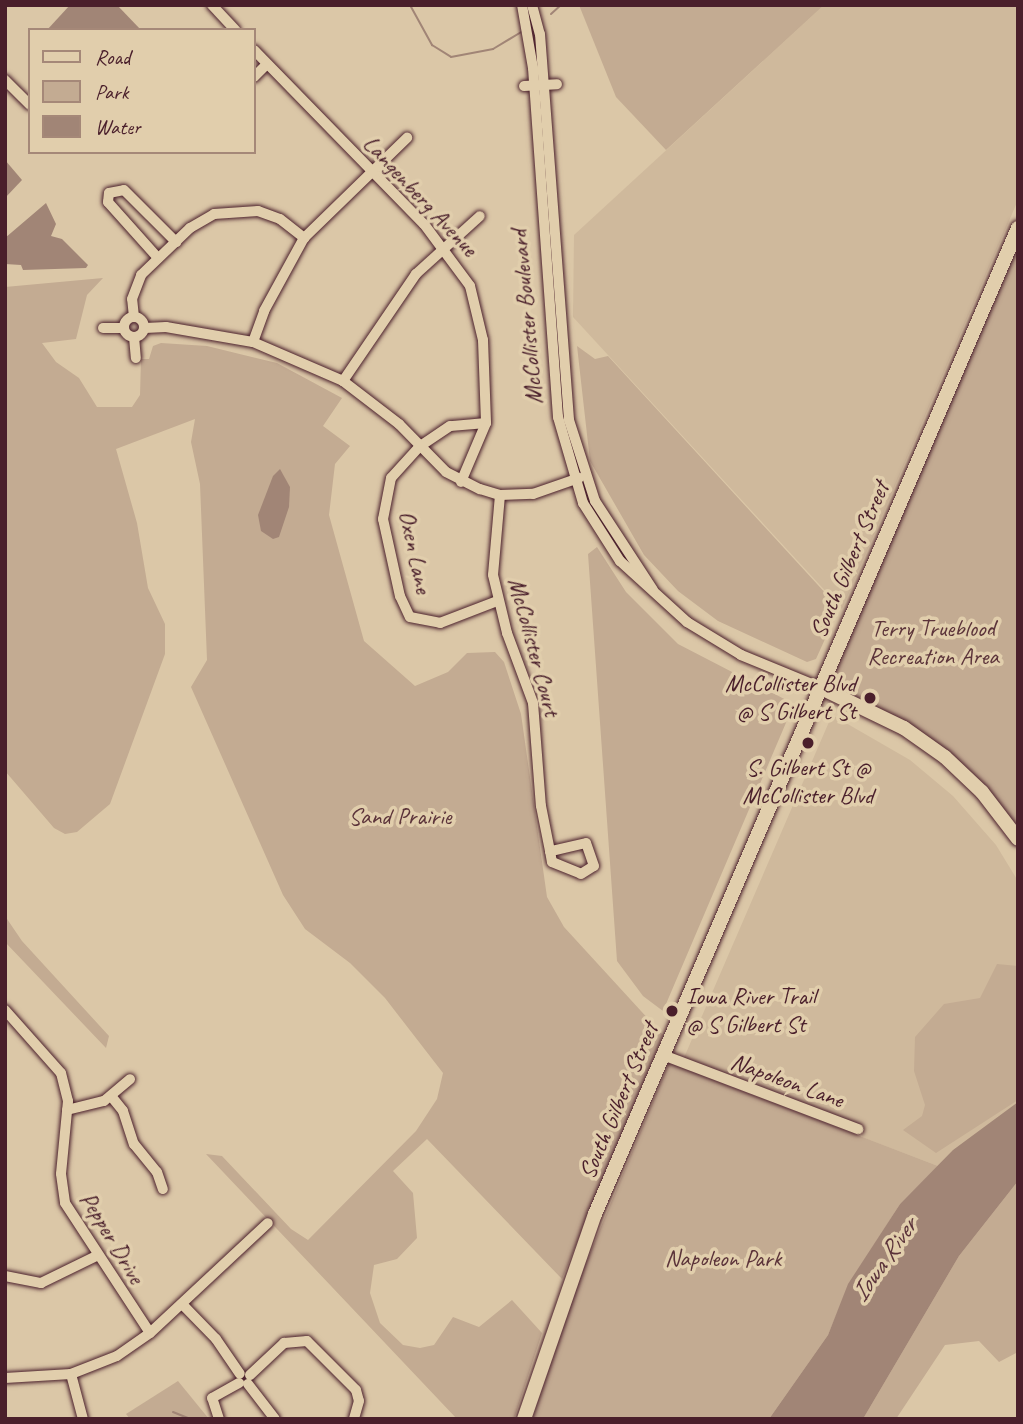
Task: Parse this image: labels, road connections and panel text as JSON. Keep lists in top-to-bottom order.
{
  "streets": {
    "main road": ["McCollister Boulevard", "South Gilbert Street"],
    "street": [
      "Langenberg Avenue",
      "Oxen Lane",
      "McCollister Court",
      "Napoleon Lane",
      "Pepper Drive"
    ]
  },
  "crossings": [
    ["Langenberg Avenue", "Oxen Lane"],
    ["McCollister Boulevard", "South Gilbert Street"],
    ["Oxen Lane", "McCollister Court"],
    ["South Gilbert Street", "Napoleon Lane"]
  ],
  "water": ["Iowa River"],
  "parks": ["Terry Trueblood Recreation Area", "Sand Prairie", "Napoleon Park"],
  "places": ["McCollister Blvd @ S Gilbert St", "S. Gilbert St @ McCollister Blvd", "Iowa River Trail @ S Gilbert St"],
  "legend": ["Road", "Park", "Water"]
}
